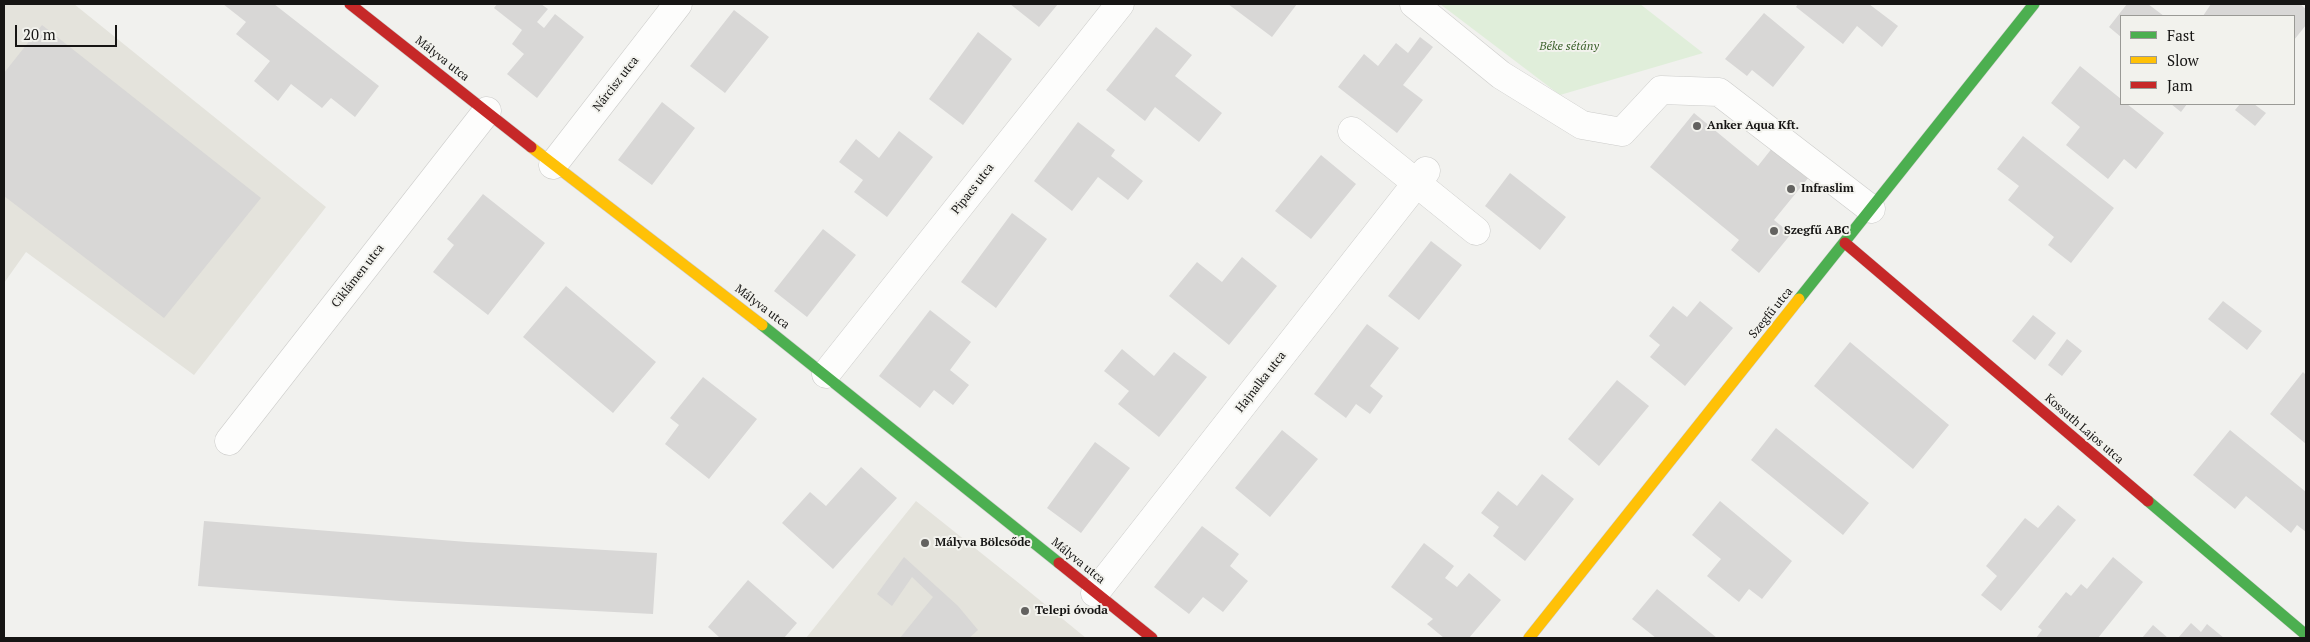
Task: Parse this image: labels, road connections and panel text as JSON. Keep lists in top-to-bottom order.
{
  "streets": {
    "street": [
      "Mályva utca",
      "Nárcisz utca",
      "Pipacs utca",
      "Ciklámen utca",
      "Szegfű utca",
      "Hajnalka utca",
      "Kossuth Lajos utca"
    ]
  },
  "crossings": [
    ["Mályva utca", "Nárcisz utca"],
    ["Mályva utca", "Pipacs utca"],
    ["Mályva utca", "Ciklámen utca"],
    ["Mályva utca", "Hajnalka utca"],
    ["Szegfű utca", "Kossuth Lajos utca"]
  ],
  "parks": ["Béke sétány"],
  "places": [
    "Anker Aqua Kft.",
    "Infraslim",
    "Szegfű ABC",
    "Mályva Bölcsőde",
    "Telepi óvoda"
  ],
  "legend": ["Fast", "Slow", "Jam"],
  "scale_bar": "20 m"
}
